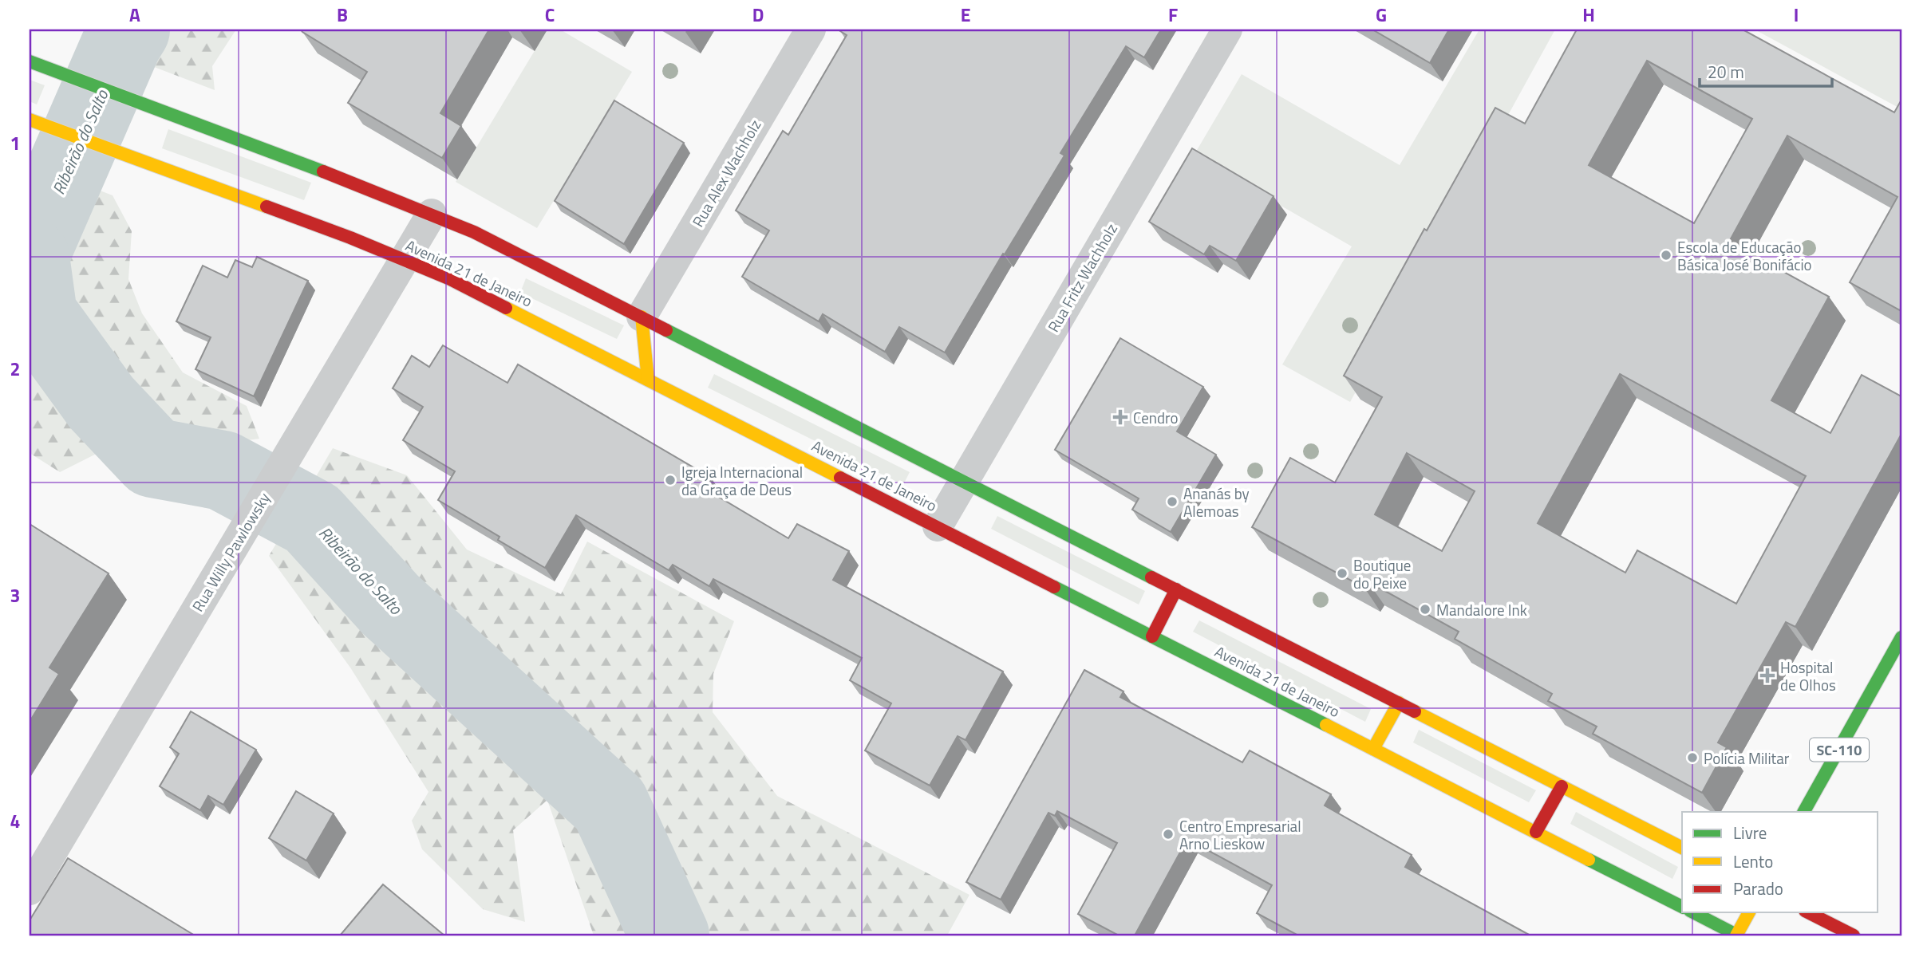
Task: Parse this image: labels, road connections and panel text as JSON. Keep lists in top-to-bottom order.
{
  "streets": {
    "main road": ["Avenida 21 de Janeiro", "SC-110"],
    "street": ["Rua Alex Wachholz", "Rua Fritz Wachholz", "Rua Willy Pawlowsky"]
  },
  "crossings": [
    ["Avenida 21 de Janeiro", "Rua Fritz Wachholz"],
    ["Avenida 21 de Janeiro", "Rua Willy Pawlowsky"]
  ],
  "water": ["Ribeirão do Salto"],
  "places": {
    "other": [
      "Escola de Educação Básica José Bonifácio",
      "Igreja Internacional da Graça de Deus",
      "Ananás by Alemoas",
      "Boutique do Peixe",
      "Mandalore Ink",
      "Polícia Militar",
      "Centro Empresarial Arno Lieskow"
    ],
    "health": ["Cendro", "Hospital de Olhos"]
  },
  "legend": ["Livre", "Lento", "Parado"],
  "scale_bar": "20 m",
  "grid": {
    "columns": [
      "A",
      "B",
      "C",
      "D",
      "E",
      "F",
      "G",
      "H",
      "I"
    ],
    "rows": [
      "1",
      "2",
      "3",
      "4"
    ]
  }
}
